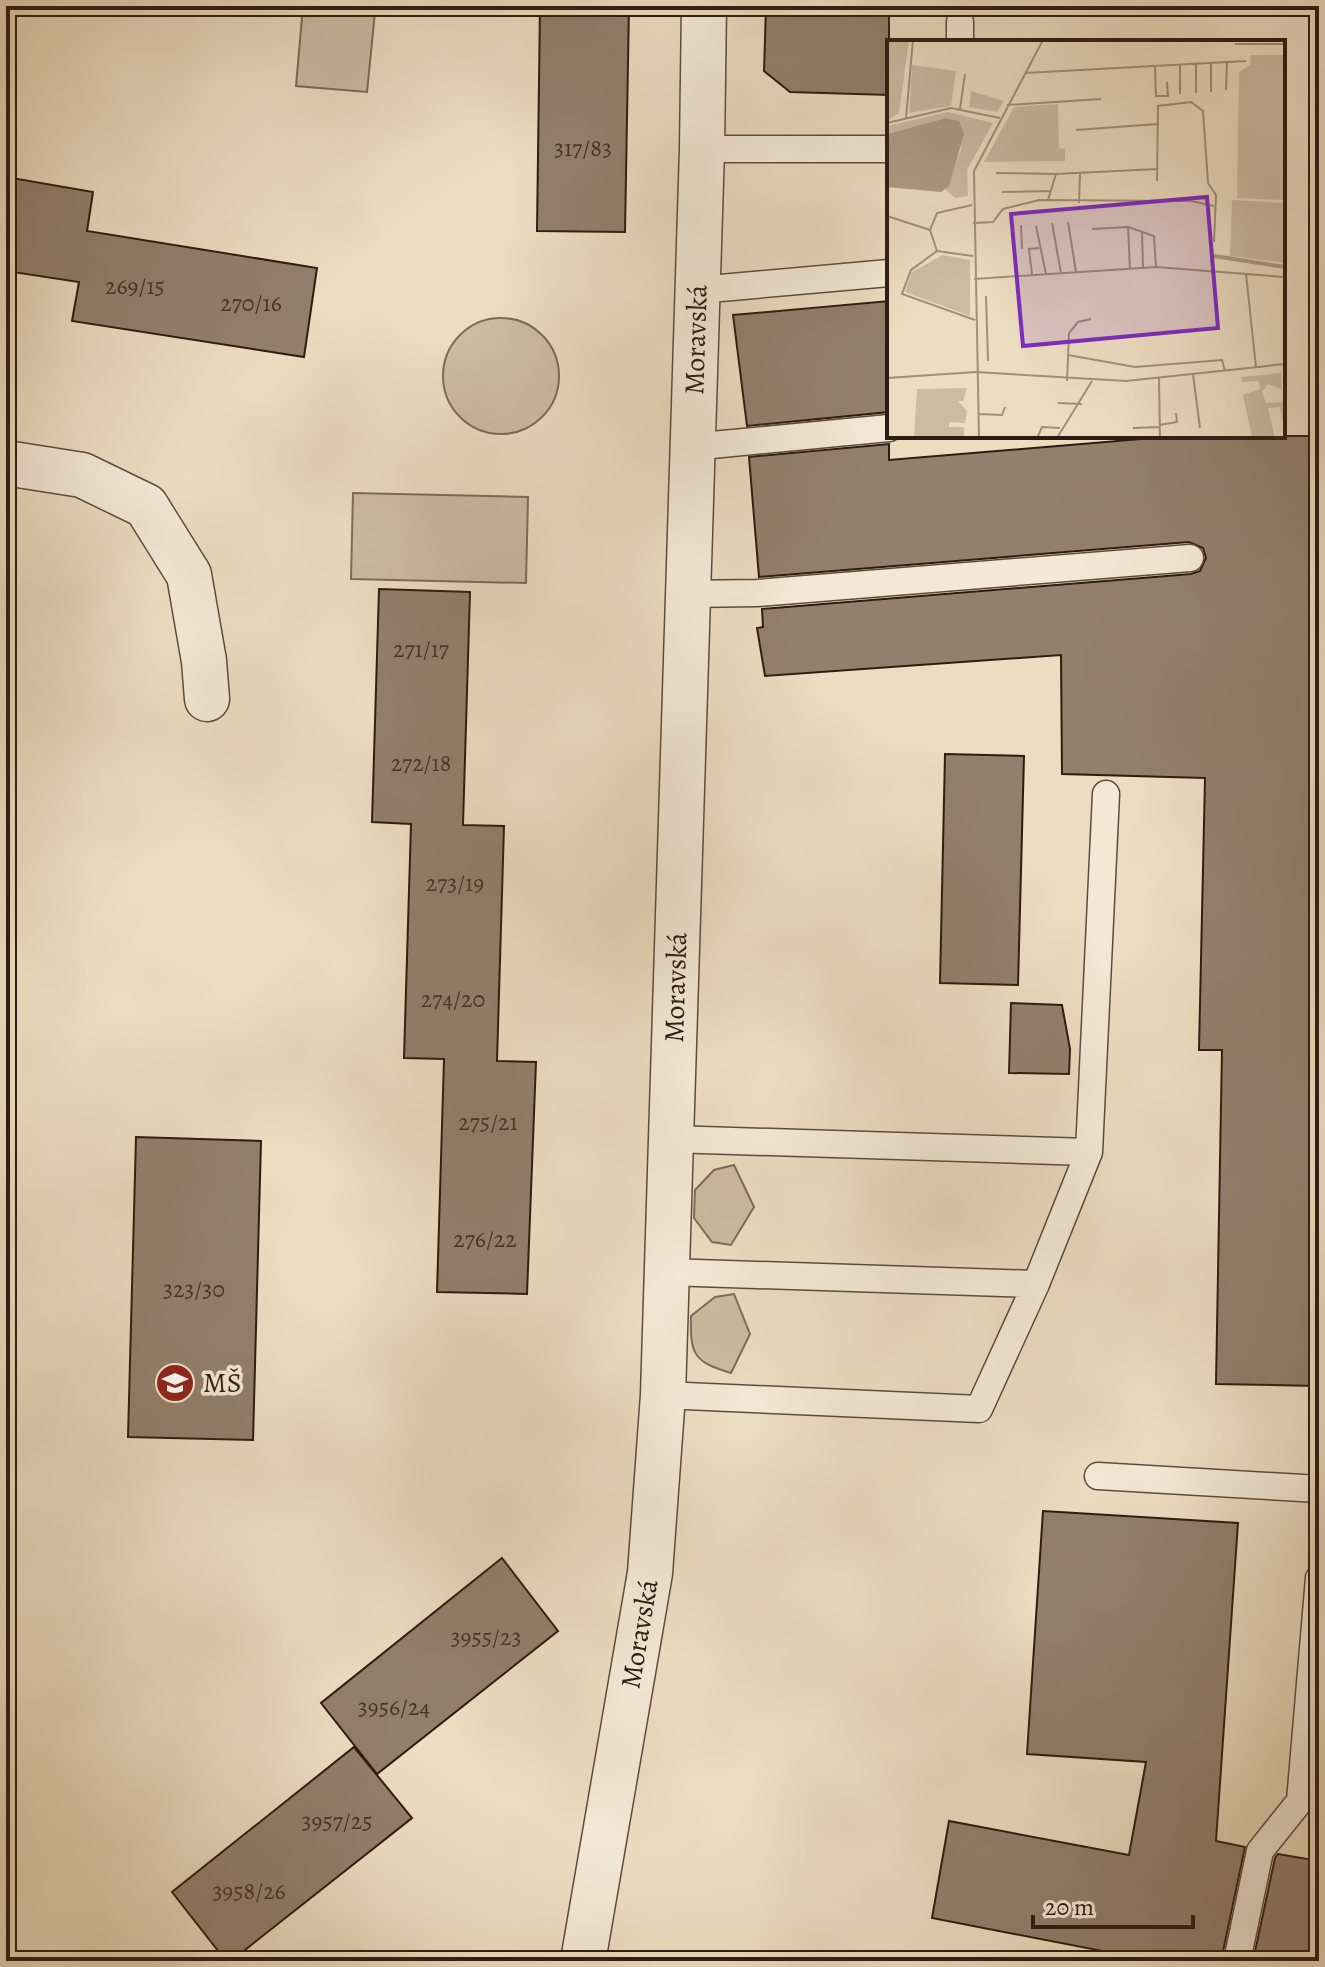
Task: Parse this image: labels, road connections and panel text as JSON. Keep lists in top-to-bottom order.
{
  "streets": {
    "street": ["Moravská"]
  },
  "places": {
    "school or university": ["MŠ"]
  },
  "house_numbers": [
    "317/83",
    "269/15",
    "270/16",
    "271/17",
    "272/18",
    "273/19",
    "274/20",
    "275/21",
    "276/22",
    "323/30",
    "3955/23",
    "3956/24",
    "3957/25",
    "3958/26"
  ],
  "scale_bar": "20 m"
}
